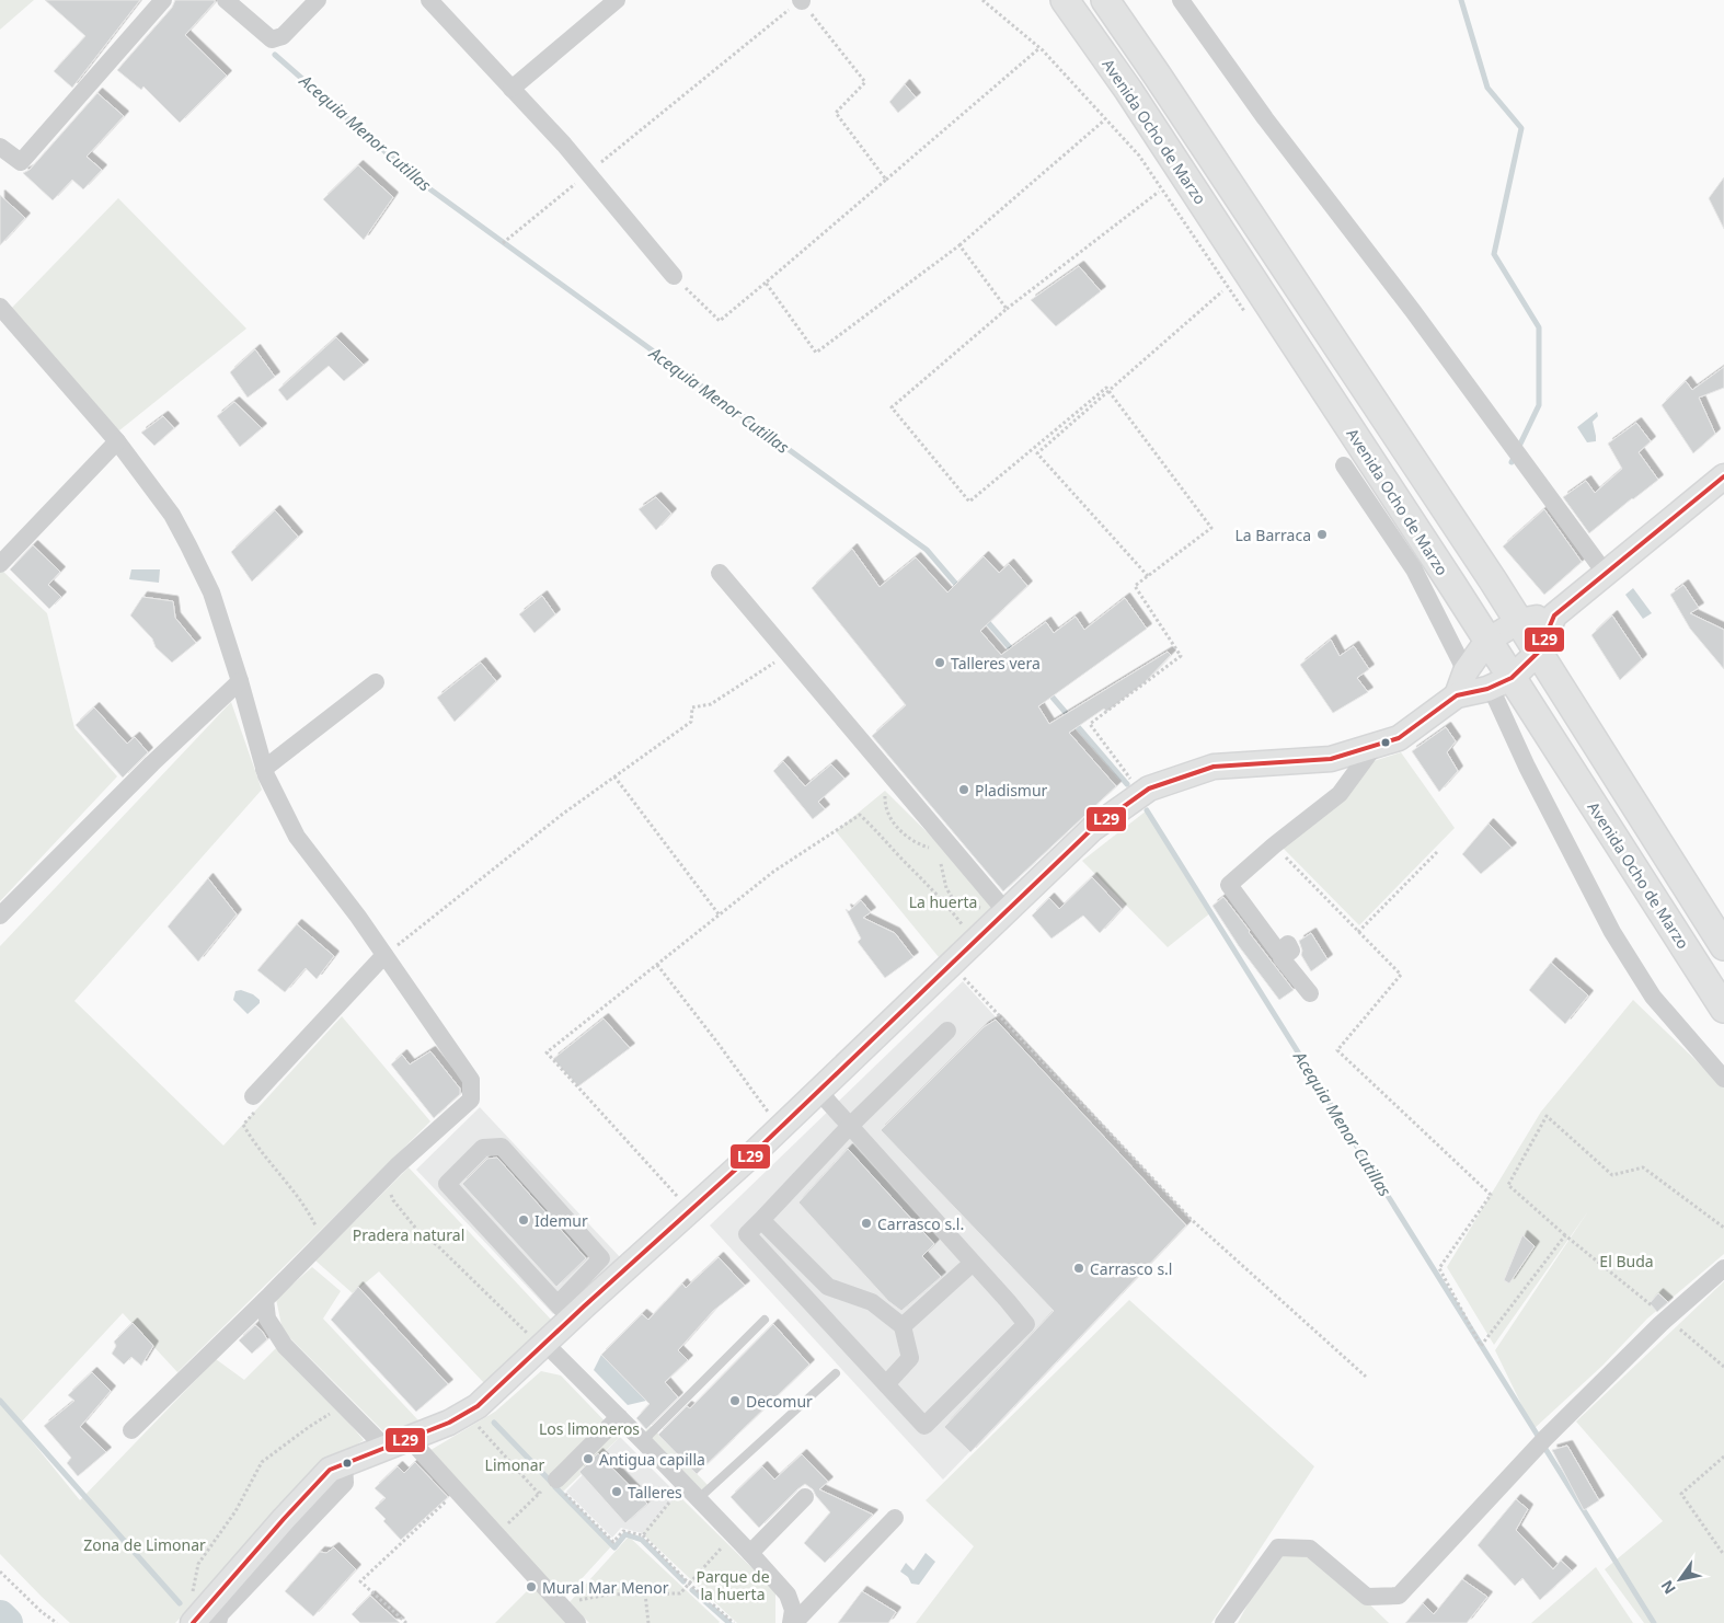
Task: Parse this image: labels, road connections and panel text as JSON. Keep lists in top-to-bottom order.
{
  "streets": {
    "main road": ["Avenida Ocho de Marzo"]
  },
  "water": ["Acequia Menor Cutillas"],
  "parks": [
    "La huerta",
    "Pradera natural",
    "El Buda",
    "Los limoneros",
    "Limonar",
    "Zona de Limonar",
    "Parque de la huerta"
  ],
  "places": [
    "La Barraca",
    "Talleres vera",
    "Pladismur",
    "Idemur",
    "Carrasco s.l.",
    "Carrasco s.l",
    "Decomur",
    "Antigua capilla",
    "Talleres",
    "Mural Mar Menor"
  ],
  "lines": ["transit line L29"],
  "north": "bottom left"
}
